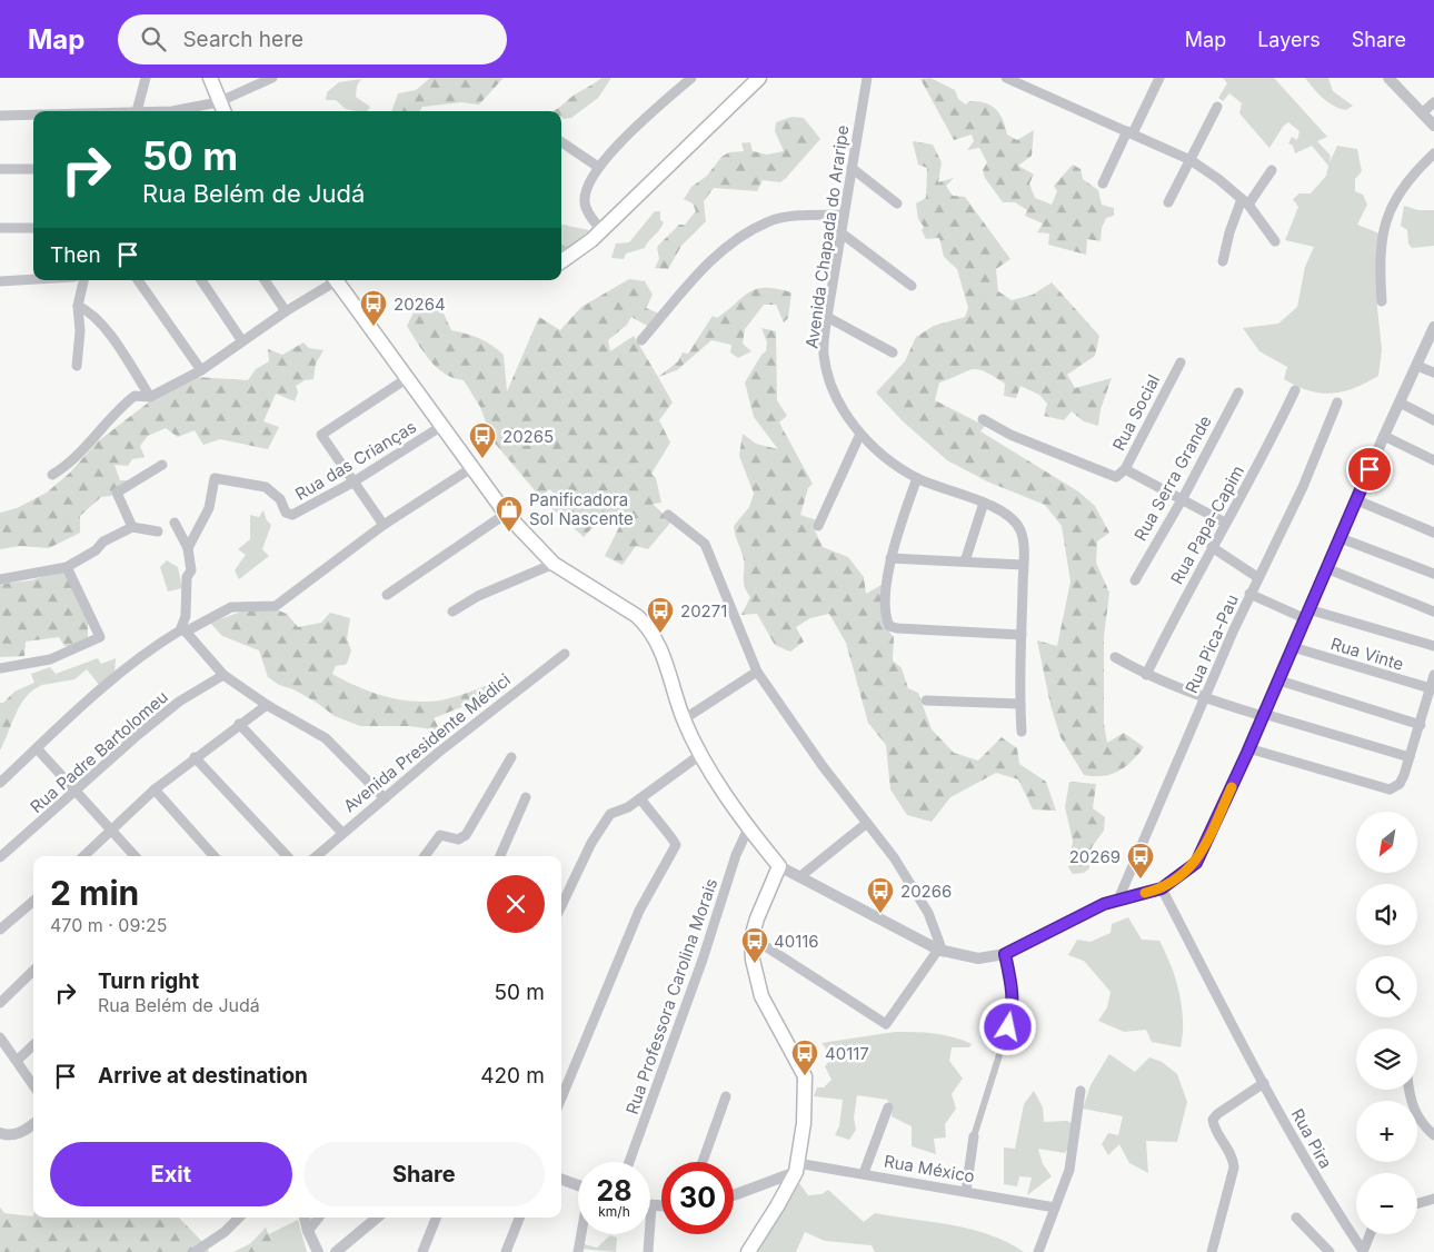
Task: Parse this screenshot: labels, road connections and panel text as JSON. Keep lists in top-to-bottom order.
{
  "streets": {
    "street": [
      "Avenida Chapada do Araripe",
      "Rua Social",
      "Rua das Crianças",
      "Rua Serra Grande",
      "Rua Papa-Capim",
      "Rua Pica-Pau",
      "Rua Vinte",
      "Avenida Presidente Médici",
      "Rua Padre Bartolomeu",
      "Rua Professora Carolina Morais",
      "Rua Pira",
      "Rua México"
    ]
  },
  "places": {
    "bus stop": [
      "20264",
      "20265",
      "20271",
      "20269",
      "20266",
      "40116",
      "40117"
    ],
    "shop": ["Panificadora Sol Nascente"]
  },
  "north": "bottom left",
  "page": {
    "header": "Map",
    "search": "Search here",
    "nav": ["Map", "Layers", "Share"],
    "turn": ["50 m", "Rua Belém de Judá"],
    "then": "Then",
    "map_buttons": ["+", "−"],
    "heading": ["2 min", "470 m · 09:25"],
    "list": [
      {
        "name": "Turn right",
        "note": "Rua Belém de Judá",
        "value": "50 m"
      },
      {
        "name": "Arrive at destination",
        "value": "420 m"
      }
    ],
    "buttons": ["Exit", "Share"],
    "speed": "28 km/h",
    "limit": "30"
  }
}
